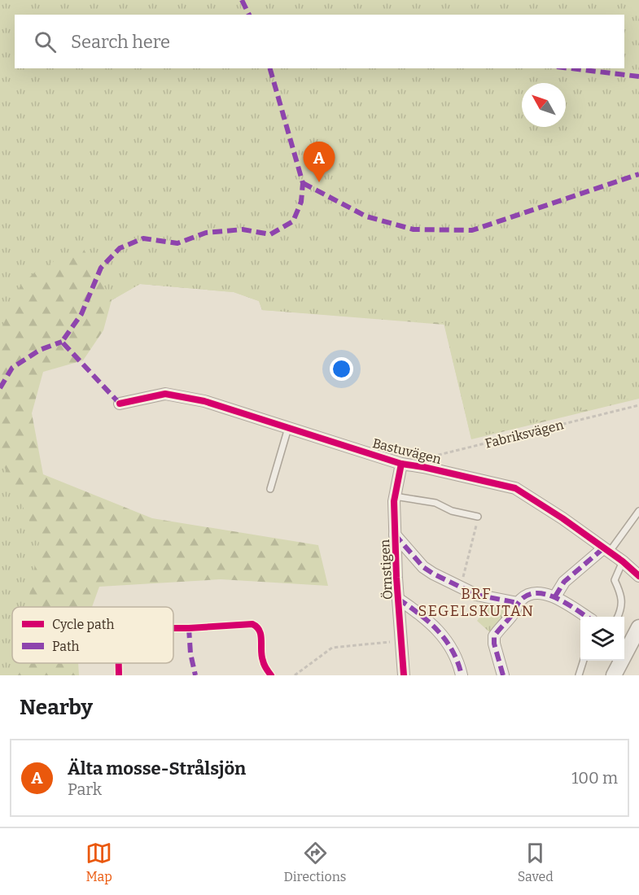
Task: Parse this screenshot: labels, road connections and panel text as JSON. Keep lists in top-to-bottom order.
{
  "streets": {
    "street": ["Bastuvägen", "Örnstigen"],
    "path": ["Fabriksvägen"]
  },
  "crossings": [
    ["Fabriksvägen", "Bastuvägen"],
    ["Fabriksvägen", "Örnstigen"],
    ["Bastuvägen", "Örnstigen"]
  ],
  "districts": ["BRF SEGELSKUTAN"],
  "legend": ["Cycle path", "Path"],
  "north": "top left",
  "page": {
    "search": "Search here",
    "pins": "A",
    "heading": "Nearby",
    "list": [
      {
        "mark": "A",
        "name": "Älta mosse-Strålsjön",
        "note": "Park",
        "value": "100 m"
      }
    ],
    "nav": ["Map", "Directions", "Saved"]
  }
}
